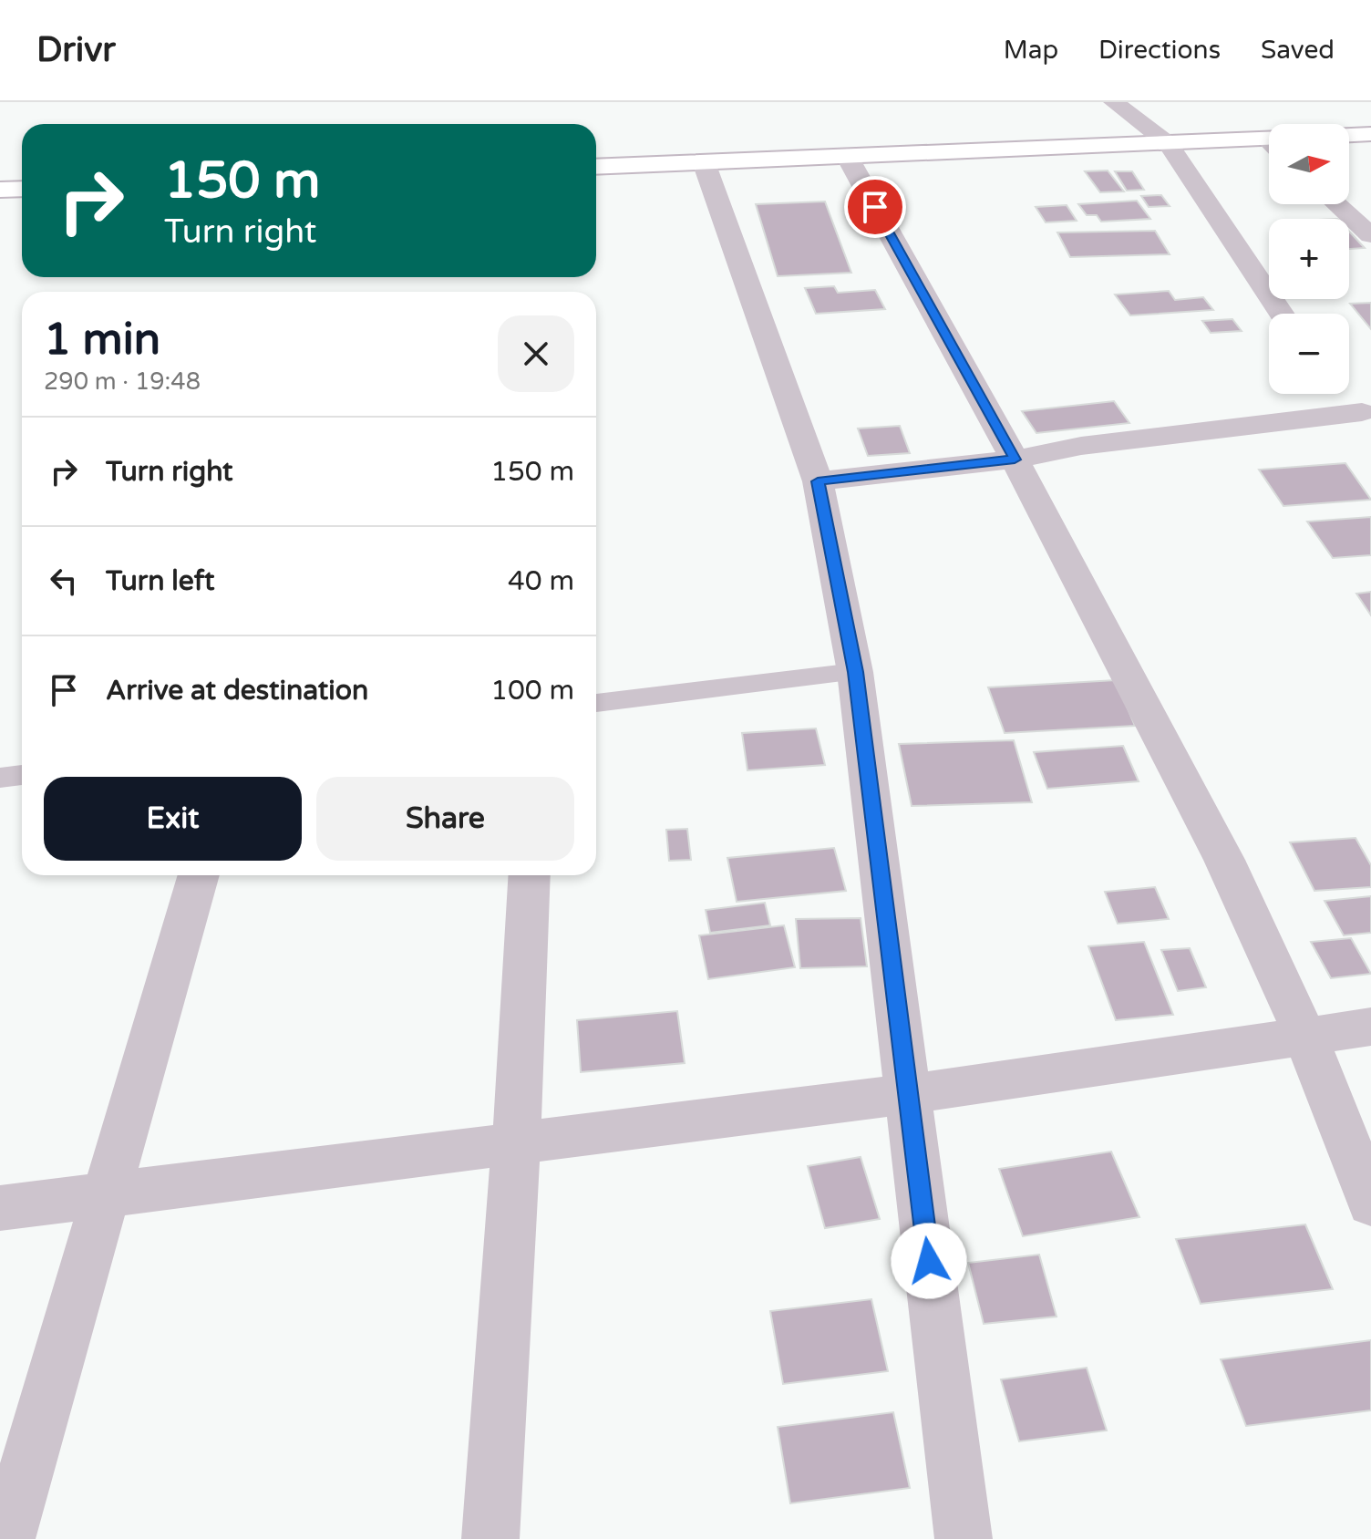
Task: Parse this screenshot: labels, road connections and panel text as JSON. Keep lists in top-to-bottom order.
{
  "north": "right",
  "page": {
    "header": "Drivr",
    "nav": ["Map", "Directions", "Saved"],
    "map_buttons": ["+", "−"],
    "turn": ["150 m", "Turn right"],
    "heading": ["1 min", "290 m · 19:48"],
    "list": [
      {
        "name": "Turn right",
        "value": "150 m"
      },
      {
        "name": "Turn left",
        "value": "40 m"
      },
      {
        "name": "Arrive at destination",
        "value": "100 m"
      }
    ],
    "buttons": ["Exit", "Share"]
  }
}
